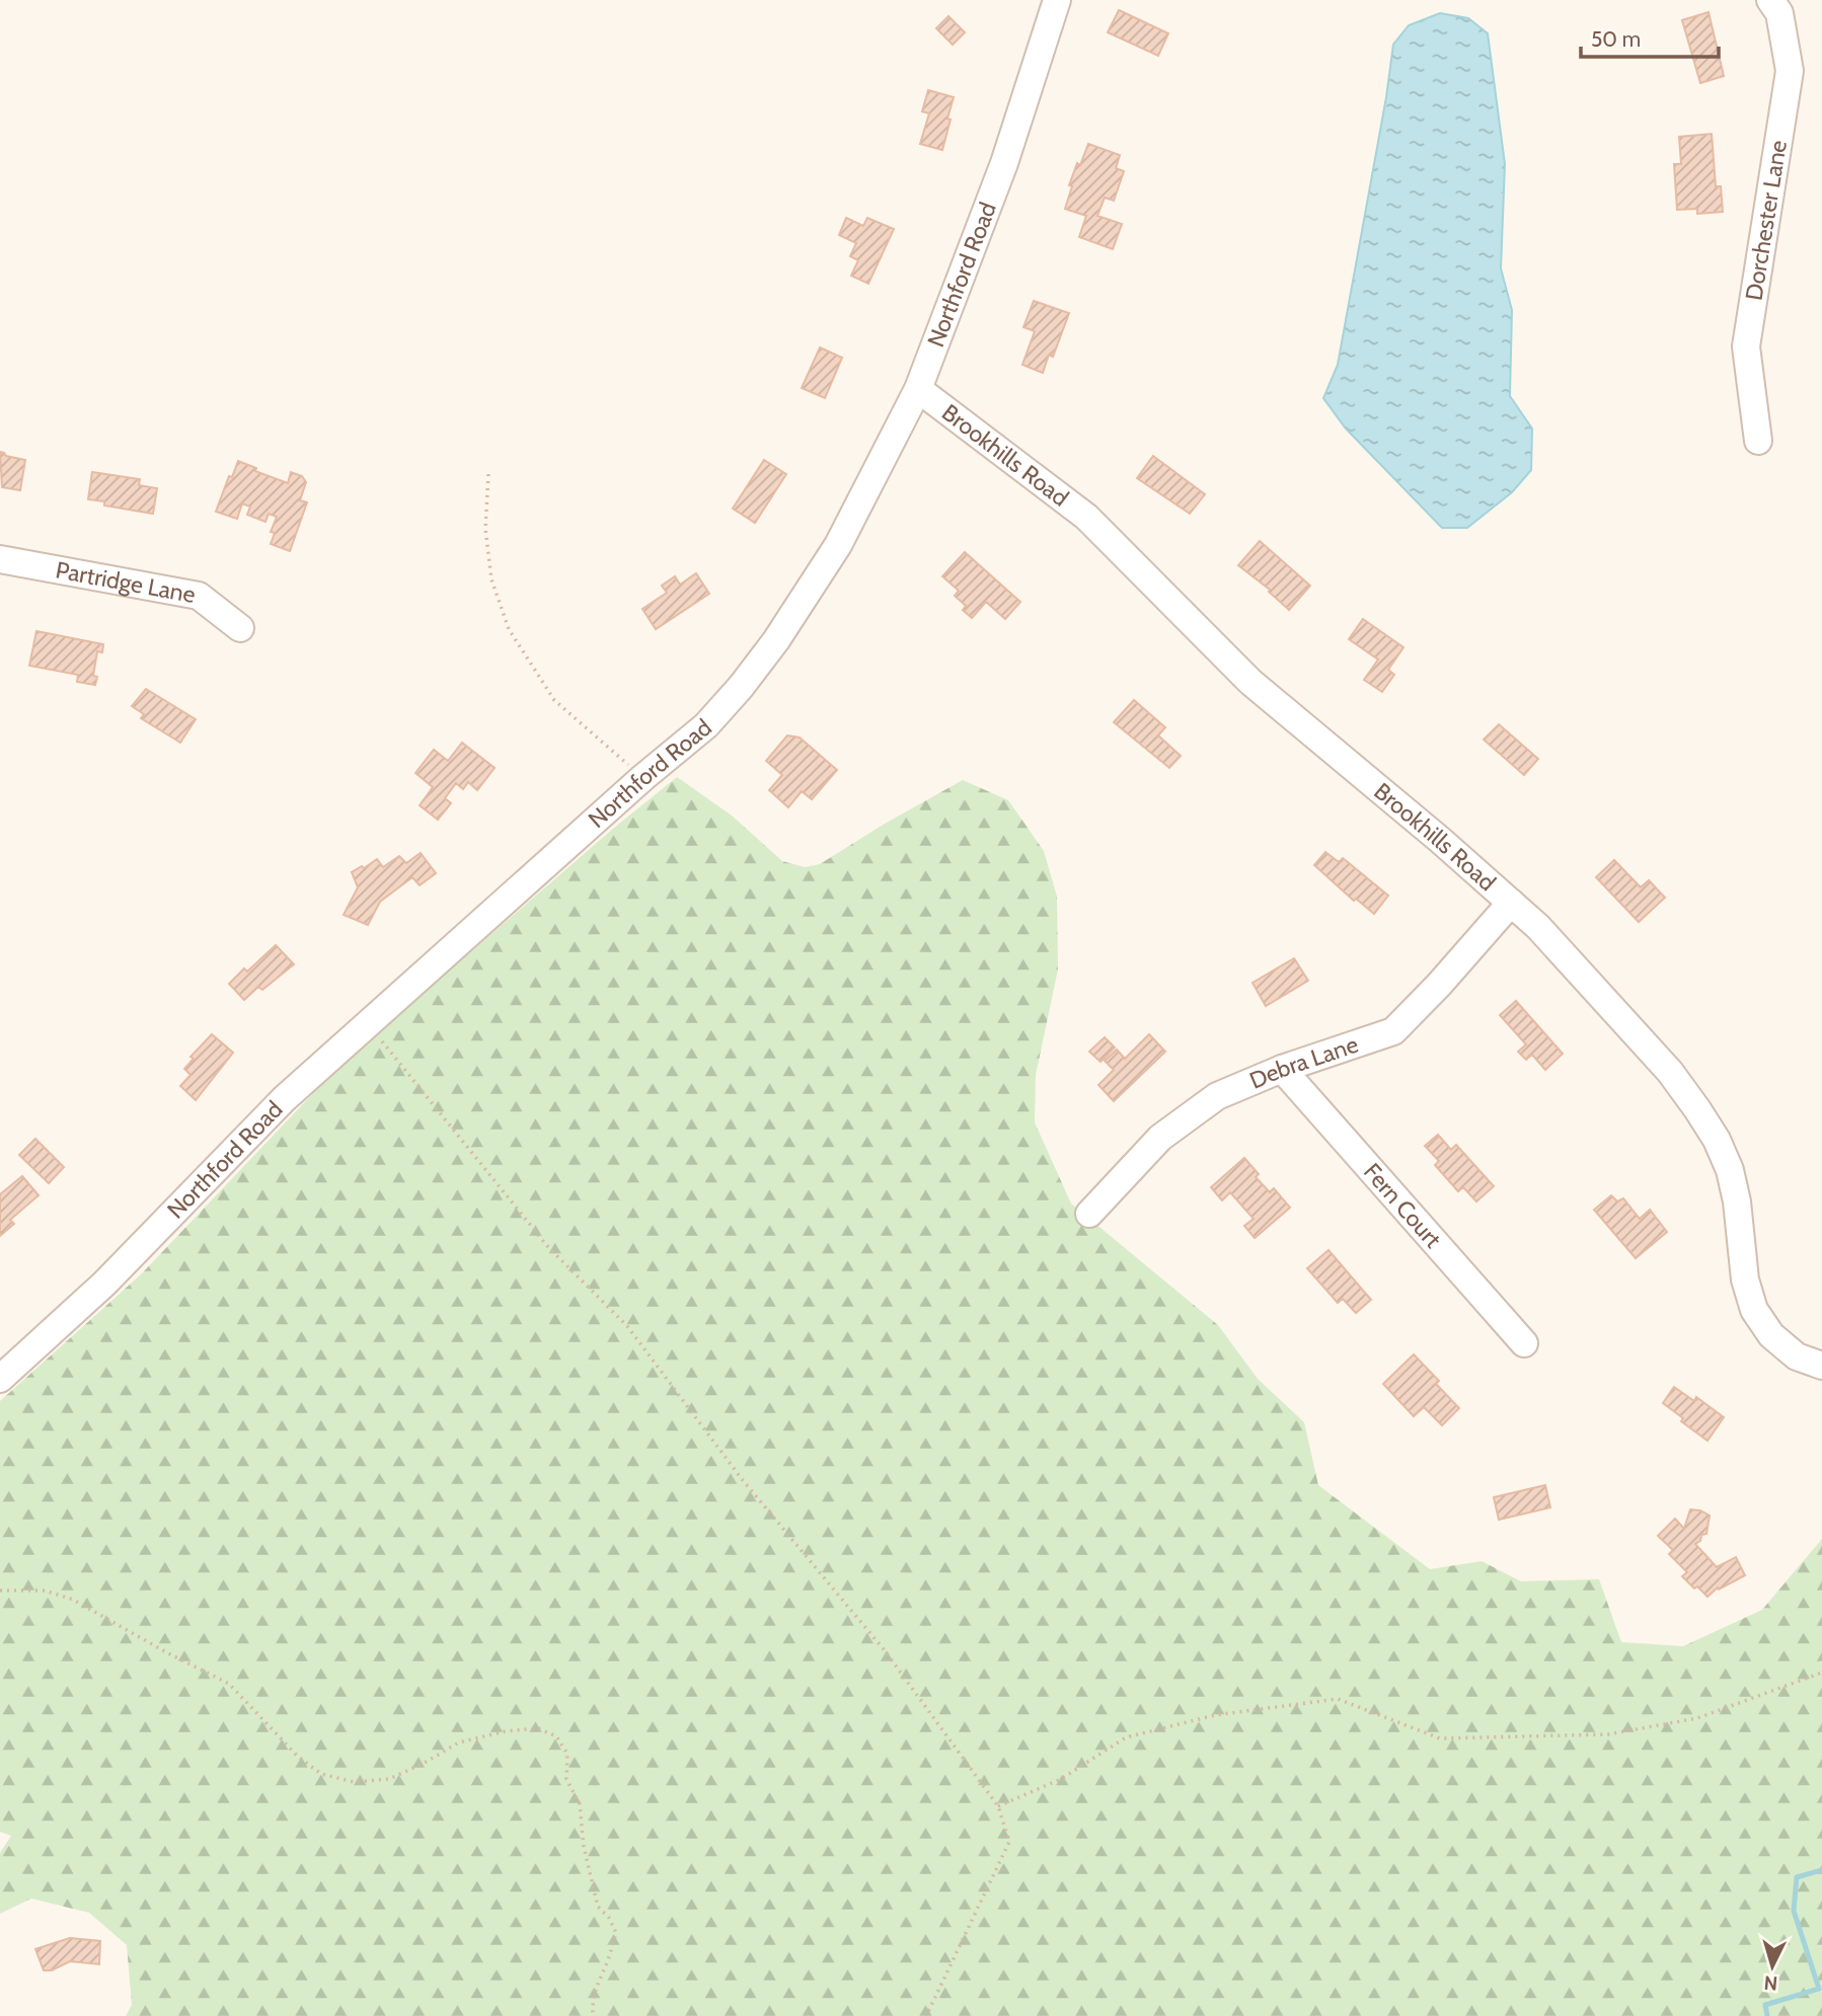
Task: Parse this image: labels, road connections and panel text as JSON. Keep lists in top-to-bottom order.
{
  "streets": {
    "street": [
      "Dorchester Lane",
      "Northford Road",
      "Brookhills Road",
      "Partridge Lane",
      "Debra Lane",
      "Fern Court"
    ]
  },
  "crossings": [
    ["Northford Road", "Brookhills Road"],
    ["Brookhills Road", "Debra Lane"],
    ["Debra Lane", "Fern Court"]
  ],
  "scale_bar": "50 m",
  "north": "bottom"
}
